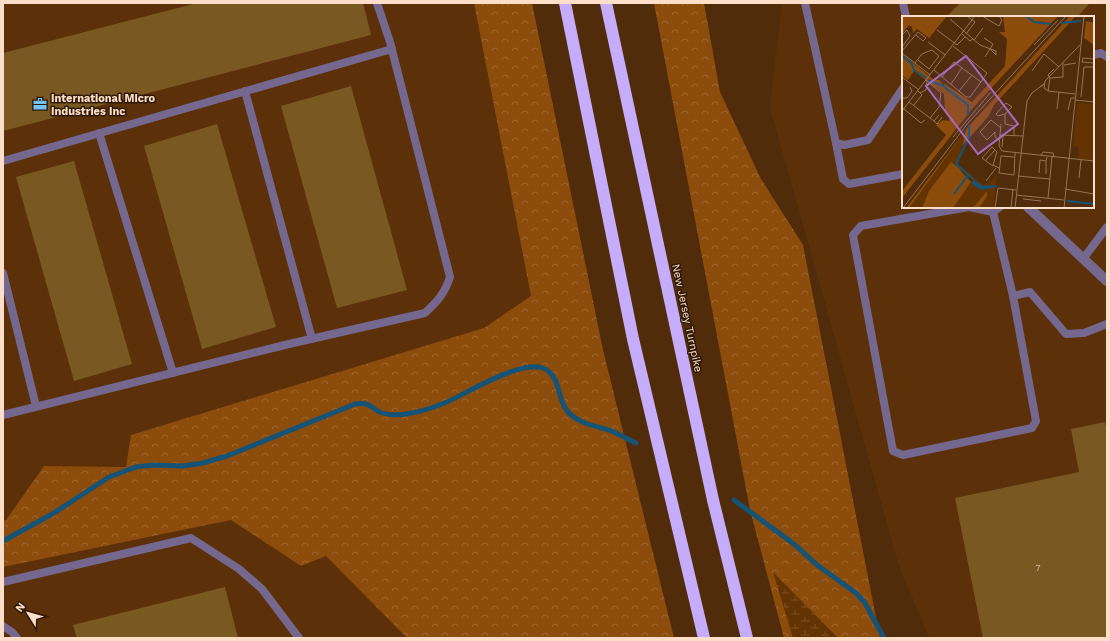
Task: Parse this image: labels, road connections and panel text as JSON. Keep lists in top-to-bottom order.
{
  "streets": {
    "highway": ["New Jersey Turnpike"]
  },
  "places": {
    "office": ["International Micro Industries Inc"]
  },
  "house_numbers": ["7"],
  "north": "top left"
}
